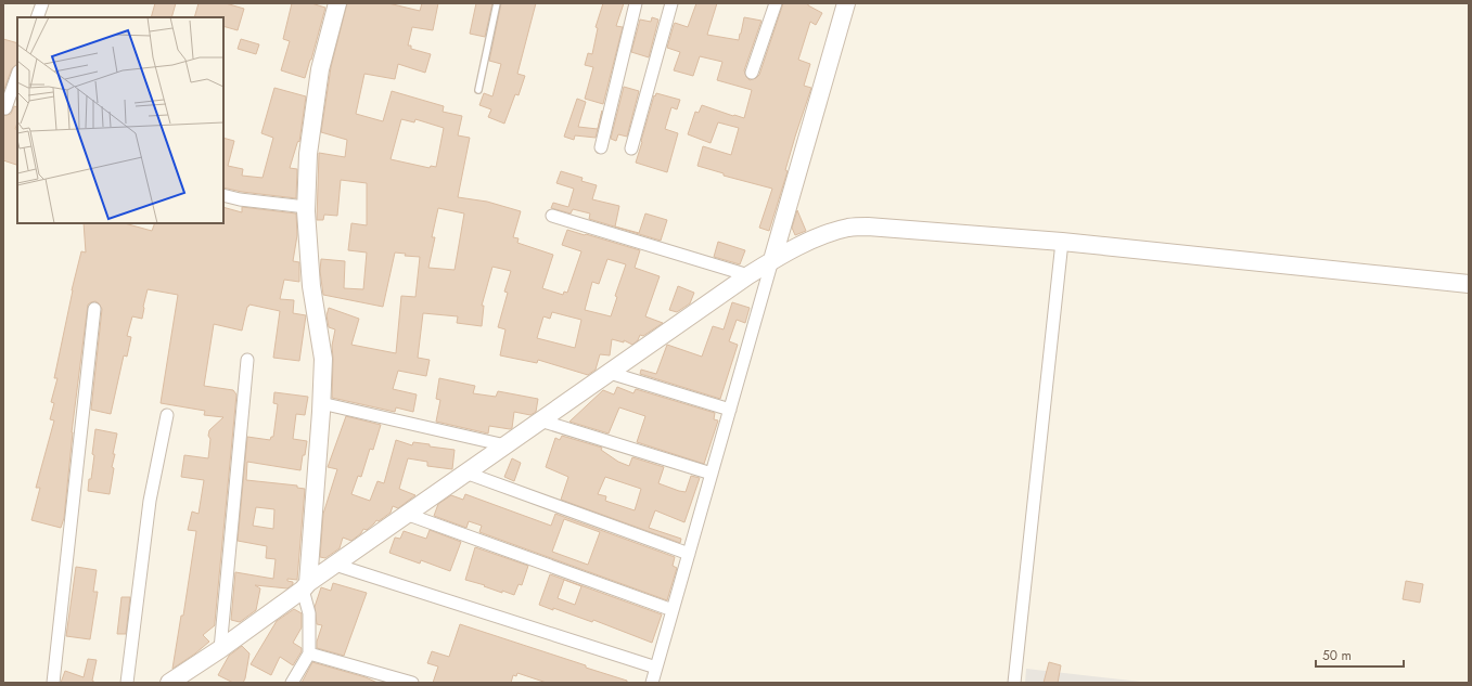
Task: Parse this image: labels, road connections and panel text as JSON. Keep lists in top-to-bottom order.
{
  "scale_bar": "50 m"
}
